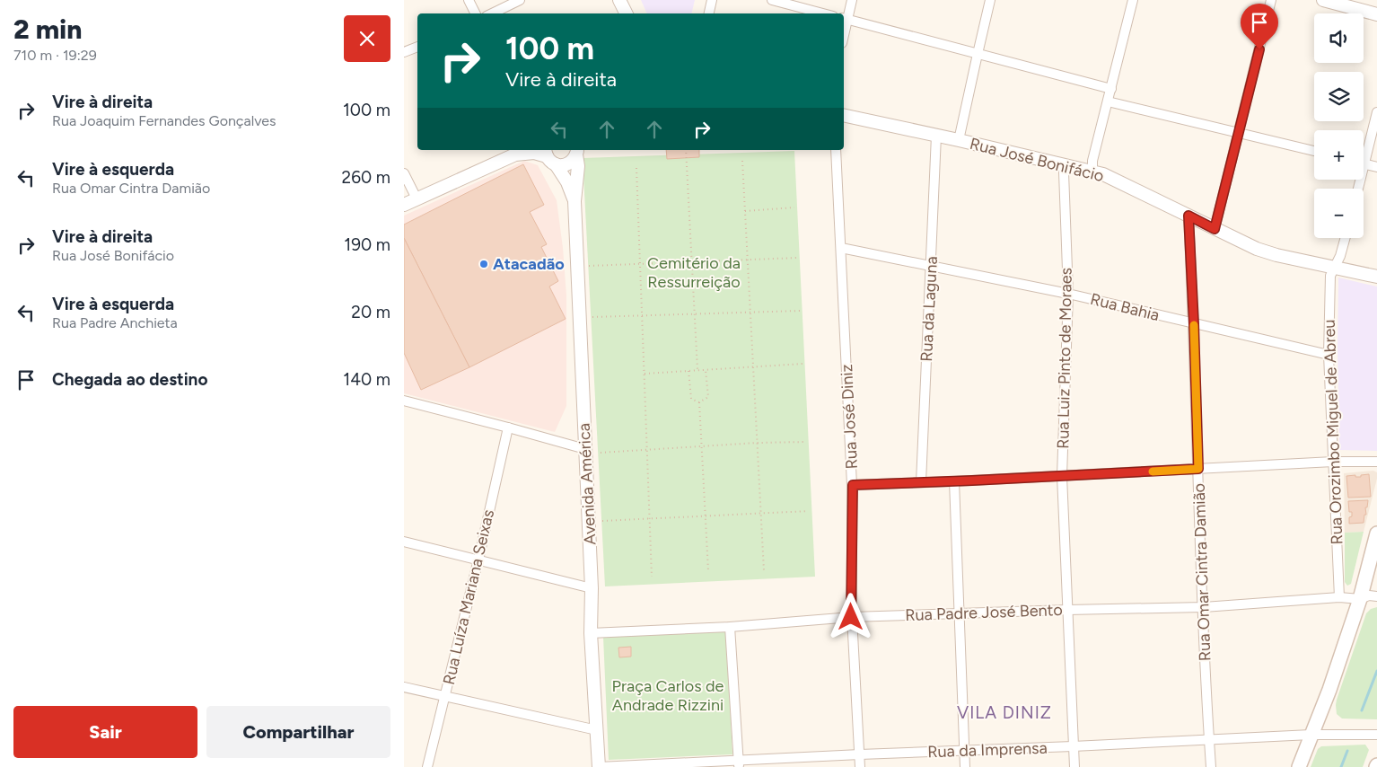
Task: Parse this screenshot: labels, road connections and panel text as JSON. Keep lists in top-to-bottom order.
{
  "streets": {
    "street": [
      "Rua José Bonifácio",
      "Rua Bahia",
      "Rua da Laguna",
      "Rua Luiz Pinto de Moraes",
      "Rua José Diniz",
      "Rua Orozimbo Miguel de Abreu",
      "Avenida América",
      "Rua Omar Cintra Damião",
      "Rua Luíza Mariana Seixas",
      "Rua Padre José Bento",
      "Rua da Imprensa"
    ]
  },
  "crossings": [
    ["Rua José Bonifácio", "Rua da Laguna"],
    ["Rua José Bonifácio", "Rua Luiz Pinto de Moraes"],
    ["Rua José Bonifácio", "Rua Orozimbo Miguel de Abreu"],
    ["Rua José Bonifácio", "Rua Omar Cintra Damião"],
    ["Rua Bahia", "Rua da Laguna"],
    ["Rua Bahia", "Rua Luiz Pinto de Moraes"],
    ["Rua Bahia", "Rua José Diniz"],
    ["Rua Bahia", "Rua Orozimbo Miguel de Abreu"],
    ["Rua Bahia", "Rua Omar Cintra Damião"],
    ["Rua Luiz Pinto de Moraes", "Rua Padre José Bento"],
    ["Rua Luiz Pinto de Moraes", "Rua da Imprensa"],
    ["Rua José Diniz", "Rua Padre José Bento"],
    ["Rua José Diniz", "Rua da Imprensa"],
    ["Rua Orozimbo Miguel de Abreu", "Rua Padre José Bento"],
    ["Avenida América", "Rua Padre José Bento"],
    ["Avenida América", "Rua da Imprensa"],
    ["Rua Omar Cintra Damião", "Rua Padre José Bento"],
    ["Rua Omar Cintra Damião", "Rua da Imprensa"]
  ],
  "districts": ["VILA DINIZ"],
  "parks": ["Cemitério da Ressurreição", "Praça Carlos de Andrade Rizzini"],
  "places": ["Atacadão"],
  "page": {
    "heading": ["2 min", "710 m · 19:29"],
    "map_buttons": ["+", "−"],
    "turn": ["100 m", "Vire à direita"],
    "list": [
      {
        "name": "Vire à direita",
        "note": "Rua Joaquim Fernandes Gonçalves",
        "value": "100 m"
      },
      {
        "name": "Vire à esquerda",
        "note": "Rua Omar Cintra Damião",
        "value": "260 m"
      },
      {
        "name": "Vire à direita",
        "note": "Rua José Bonifácio",
        "value": "190 m"
      },
      {
        "name": "Vire à esquerda",
        "note": "Rua Padre Anchieta",
        "value": "20 m"
      },
      {
        "name": "Chegada ao destino",
        "value": "140 m"
      }
    ],
    "buttons": ["Sair", "Compartilhar"]
  }
}
